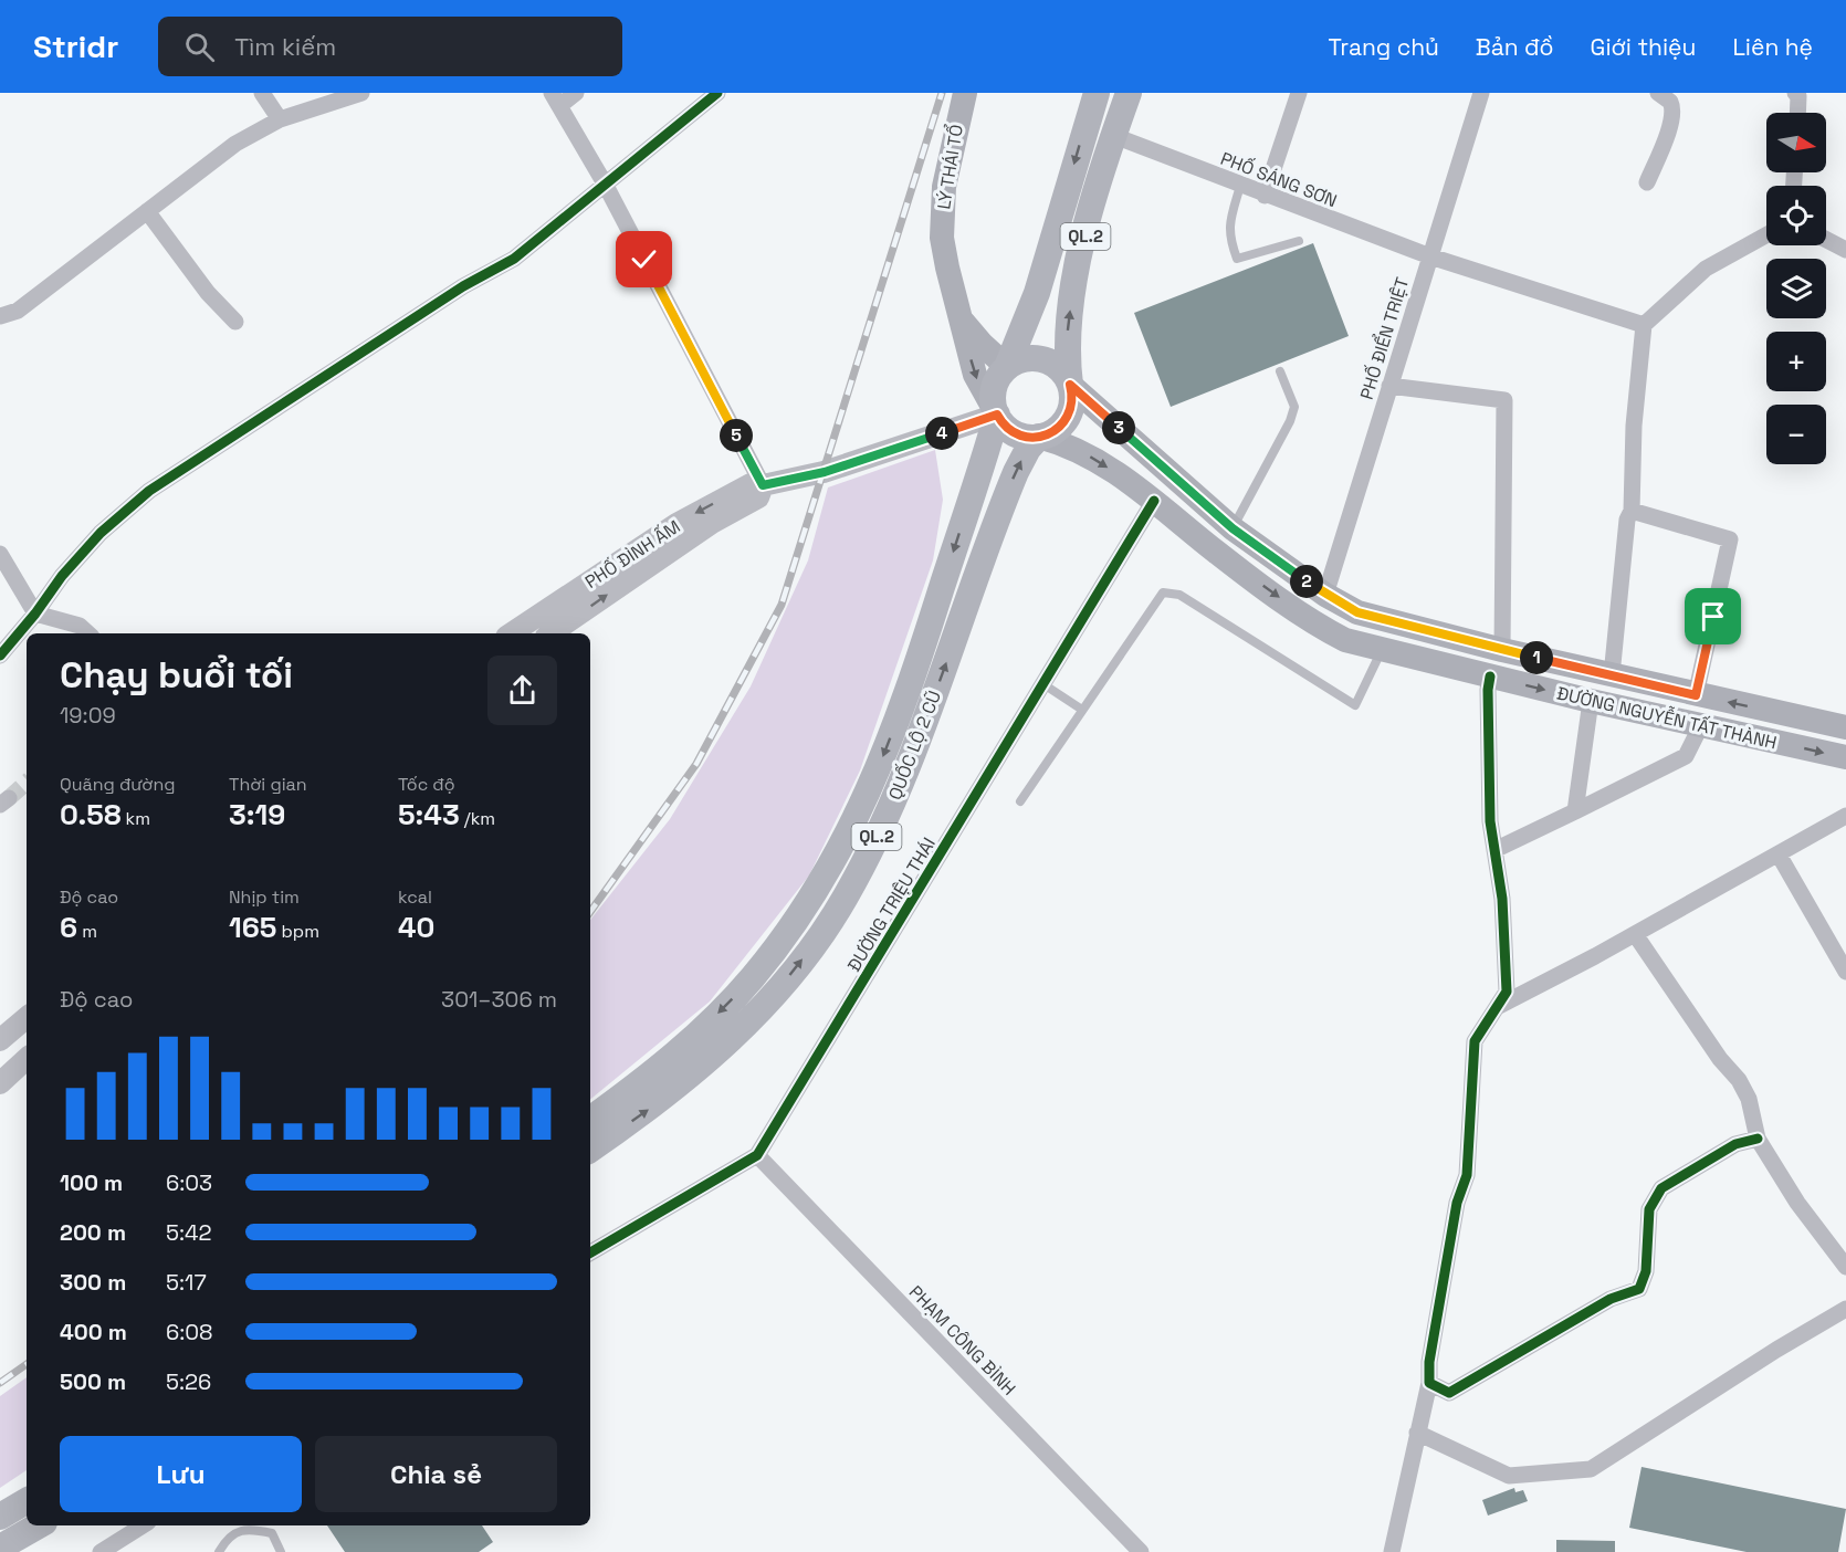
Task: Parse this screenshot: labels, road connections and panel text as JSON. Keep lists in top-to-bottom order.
{
  "streets": {
    "main road": [
      "LÝ THÁI TỔ",
      "QL.2",
      "ĐƯỜNG NGUYỄN TẤT THÀNH",
      "QUỐC LỘ 2 CŨ"
    ],
    "street": [
      "PHỐ SÁNG SƠN",
      "PHỐ ĐIỂN TRIỆT",
      "PHỐ ĐÌNH ẤM",
      "ĐƯỜNG TRIỆU THÁI",
      "PHẠM CÔNG BÌNH"
    ]
  },
  "crossings": [
    ["LÝ THÁI TỔ", "QL.2"],
    ["LÝ THÁI TỔ", "PHỐ ĐÌNH ẤM"],
    ["LÝ THÁI TỔ", "ĐƯỜNG NGUYỄN TẤT THÀNH"],
    ["LÝ THÁI TỔ", "QUỐC LỘ 2 CŨ"],
    ["PHỐ SÁNG SƠN", "QL.2"],
    ["PHỐ SÁNG SƠN", "PHỐ ĐIỂN TRIỆT"],
    ["QL.2", "PHỐ ĐÌNH ẤM"],
    ["QL.2", "ĐƯỜNG NGUYỄN TẤT THÀNH"],
    ["QL.2", "QUỐC LỘ 2 CŨ"],
    ["PHỐ ĐIỂN TRIỆT", "ĐƯỜNG NGUYỄN TẤT THÀNH"],
    ["PHỐ ĐÌNH ẤM", "ĐƯỜNG NGUYỄN TẤT THÀNH"],
    ["PHỐ ĐÌNH ẤM", "QUỐC LỘ 2 CŨ"],
    ["ĐƯỜNG NGUYỄN TẤT THÀNH", "QUỐC LỘ 2 CŨ"],
    ["ĐƯỜNG NGUYỄN TẤT THÀNH", "ĐƯỜNG TRIỆU THÁI"],
    ["ĐƯỜNG TRIỆU THÁI", "PHẠM CÔNG BÌNH"]
  ],
  "north": "right",
  "page": {
    "header": "Stridr",
    "search": "Tìm kiếm",
    "nav": [
      "Trang chủ",
      "Bản đồ",
      "Giới thiệu",
      "Liên hệ"
    ],
    "map_buttons": ["+", "−"],
    "pins": [
      "3",
      "4",
      "5",
      "2",
      "1"
    ],
    "heading": ["Chạy buổi tối", "19:09"],
    "stats": [
      ["Quãng đường", "0.58 km"],
      ["Thời gian", "3:19"],
      ["Tốc độ", "5:43 /km"],
      ["Độ cao", "6 m"],
      ["Nhịp tim", "165 bpm"],
      ["kcal", "40"]
    ],
    "chart": ["Độ cao", "301–306 m"],
    "list": [
      {
        "name": "100 m",
        "note": "6:03"
      },
      {
        "name": "200 m",
        "note": "5:42"
      },
      {
        "name": "300 m",
        "note": "5:17"
      },
      {
        "name": "400 m",
        "note": "6:08"
      },
      {
        "name": "500 m",
        "note": "5:26"
      }
    ],
    "buttons": ["Lưu", "Chia sẻ"]
  }
}
